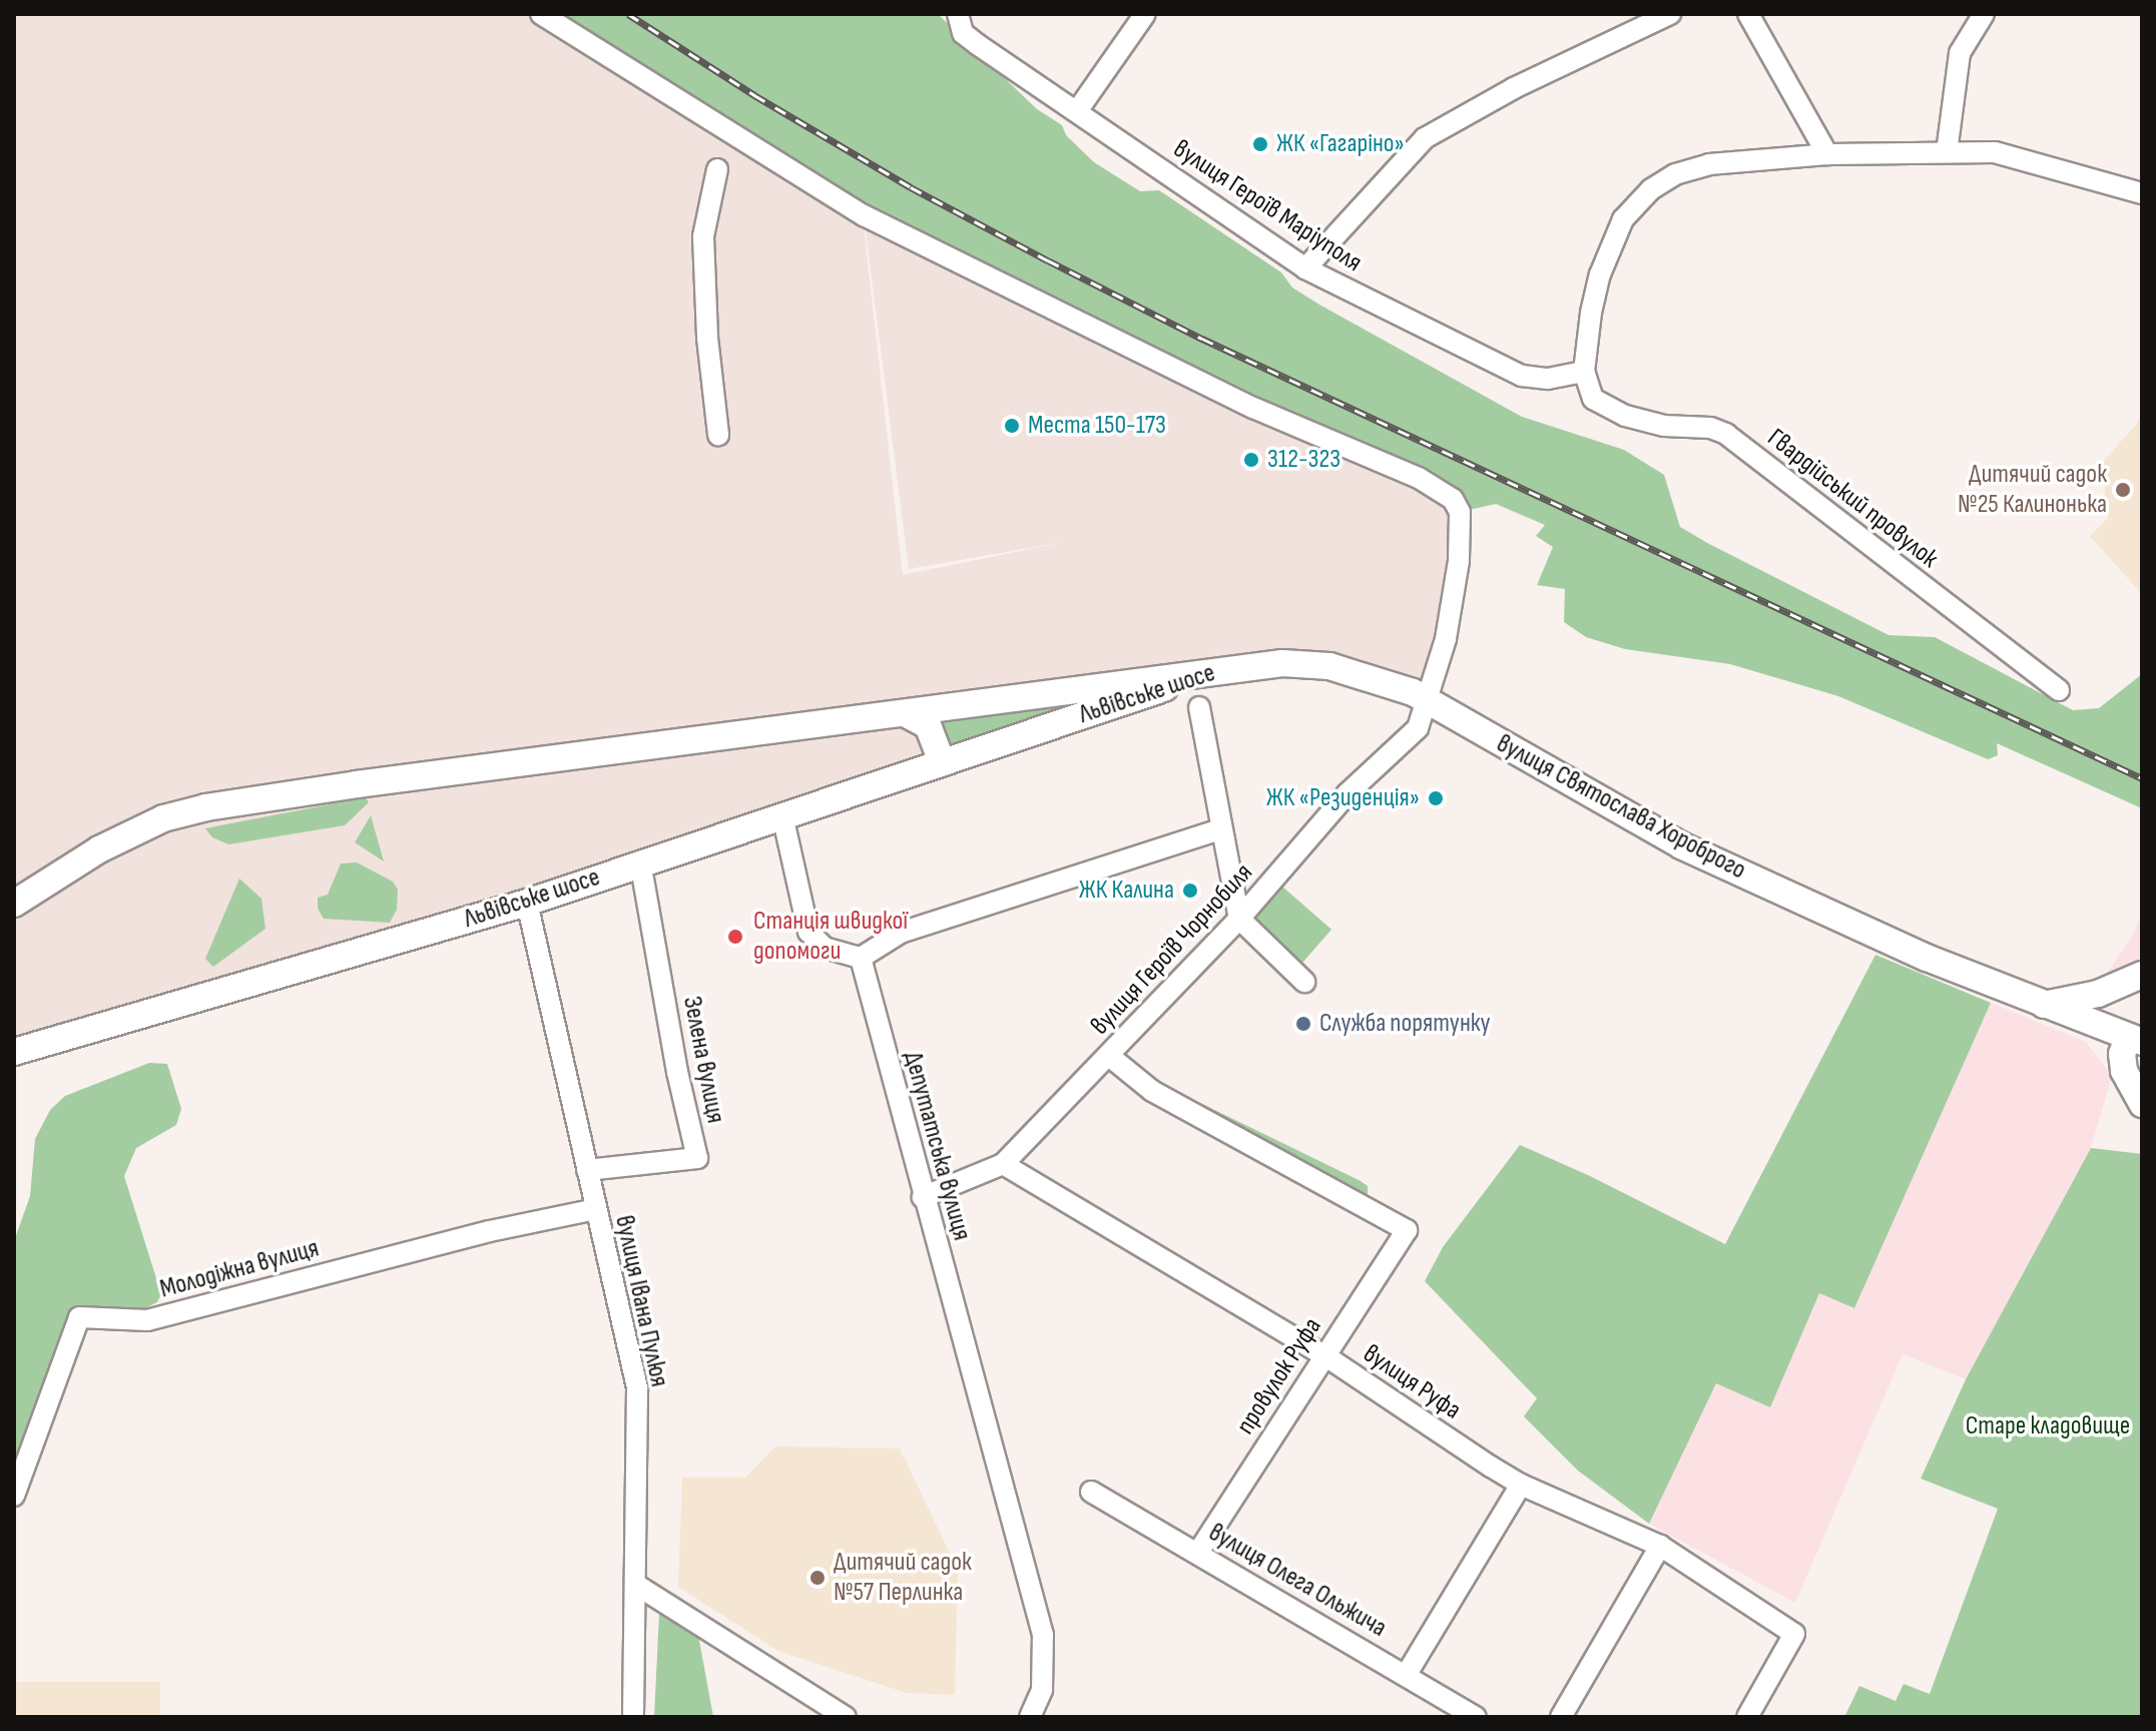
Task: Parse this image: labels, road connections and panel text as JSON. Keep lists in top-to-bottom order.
{
  "streets": {
    "main road": ["Львівське шосе", "вулиця Святослава Хороброго"],
    "street": [
      "вулиця Героїв Маріуполя",
      "Гвардійський провулок",
      "вулиця Героїв Чорнобиля",
      "Зелена вулиця",
      "Депутатська вулиця",
      "Молодіжна вулиця",
      "вулиця Івана Пулюя",
      "провулок Руфа",
      "вулиця Руфа",
      "вулиця Олега Ольжича"
    ]
  },
  "crossings": [
    ["вулиця Героїв Маріуполя", "Гвардійський провулок"],
    ["Львівське шосе", "вулиця Святослава Хороброго"],
    ["Львівське шосе", "Зелена вулиця"],
    ["Львівське шосе", "вулиця Івана Пулюя"],
    ["вулиця Святослава Хороброго", "вулиця Героїв Чорнобиля"],
    ["вулиця Героїв Чорнобиля", "Депутатська вулиця"],
    ["вулиця Героїв Чорнобиля", "провулок Руфа"],
    ["вулиця Героїв Чорнобиля", "вулиця Руфа"],
    ["Зелена вулиця", "вулиця Івана Пулюя"],
    ["Молодіжна вулиця", "вулиця Івана Пулюя"],
    ["провулок Руфа", "вулиця Руфа"],
    ["провулок Руфа", "вулиця Олега Ольжича"]
  ],
  "parks": ["Старе кладовище"],
  "places": [
    "ЖК «Гагаріно»",
    "Места 150-173",
    "312-323",
    "Дитячий садок №25 Калинонька",
    "ЖК «Резиденція»",
    "ЖК Калина",
    "Станція швидкої допомоги",
    "Служба порятунку",
    "Дитячий садок №57 Перлинка"
  ]
}
